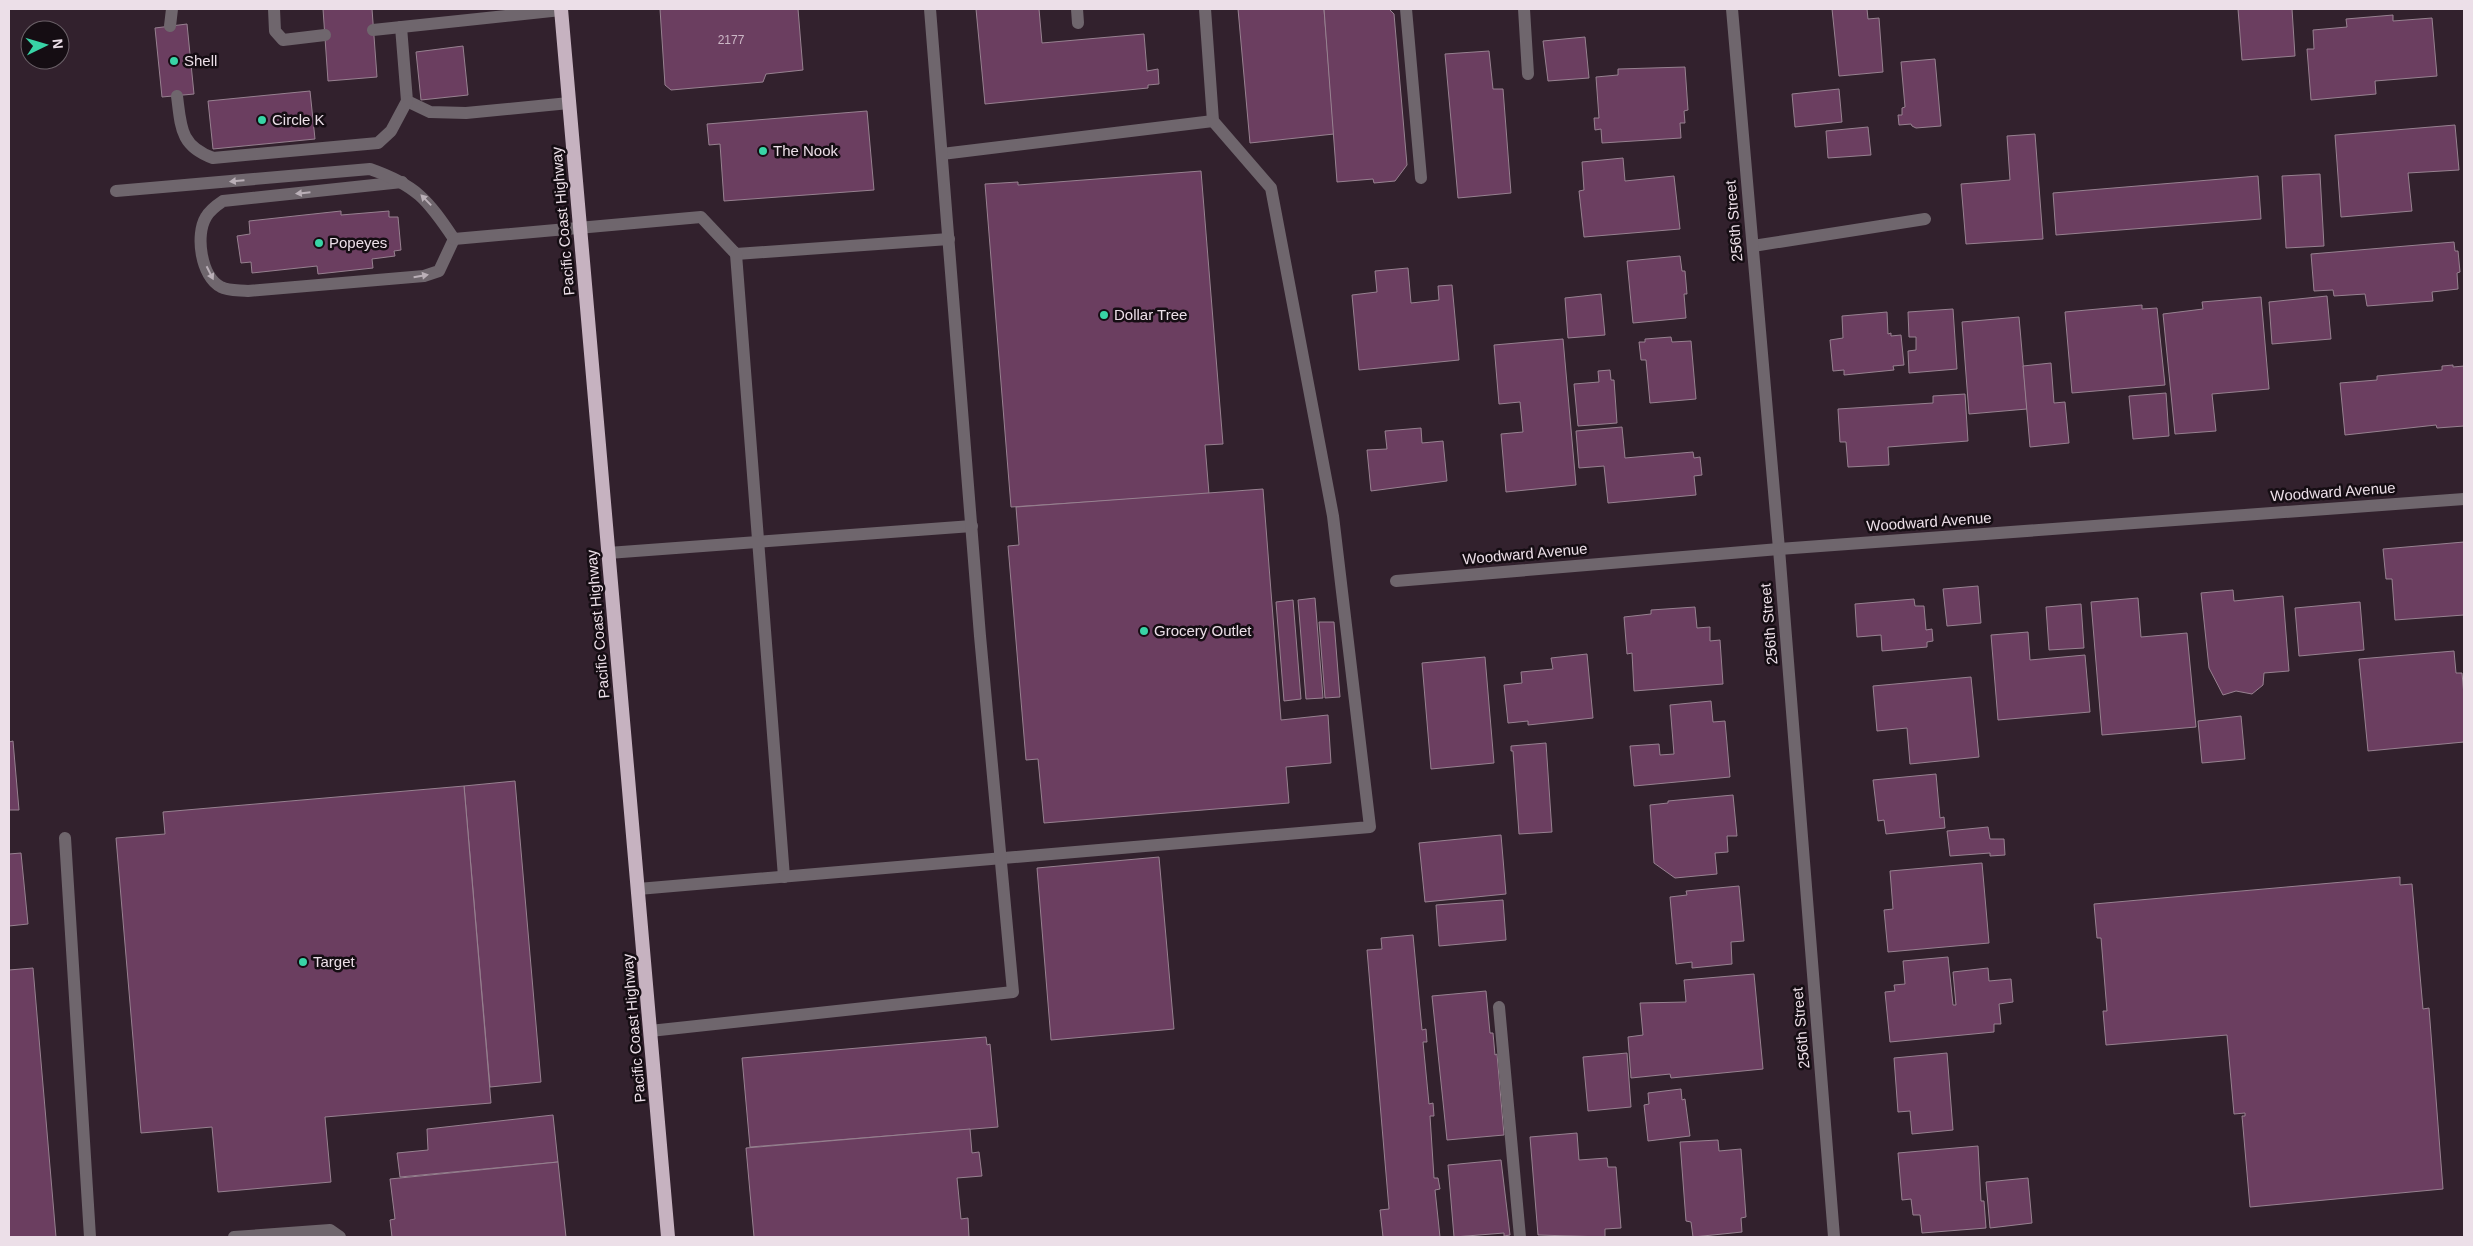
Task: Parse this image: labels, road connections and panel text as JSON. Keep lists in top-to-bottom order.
{
  "streets": {
    "highway": ["Pacific Coast Highway"],
    "street": ["256th Street", "Woodward Avenue"]
  },
  "crossings": [
    ["256th Street", "Woodward Avenue"]
  ],
  "places": [
    "Shell",
    "Circle K",
    "The Nook",
    "Popeyes",
    "Dollar Tree",
    "Grocery Outlet",
    "Target"
  ],
  "house_numbers": ["2177"],
  "north": "right"
}
